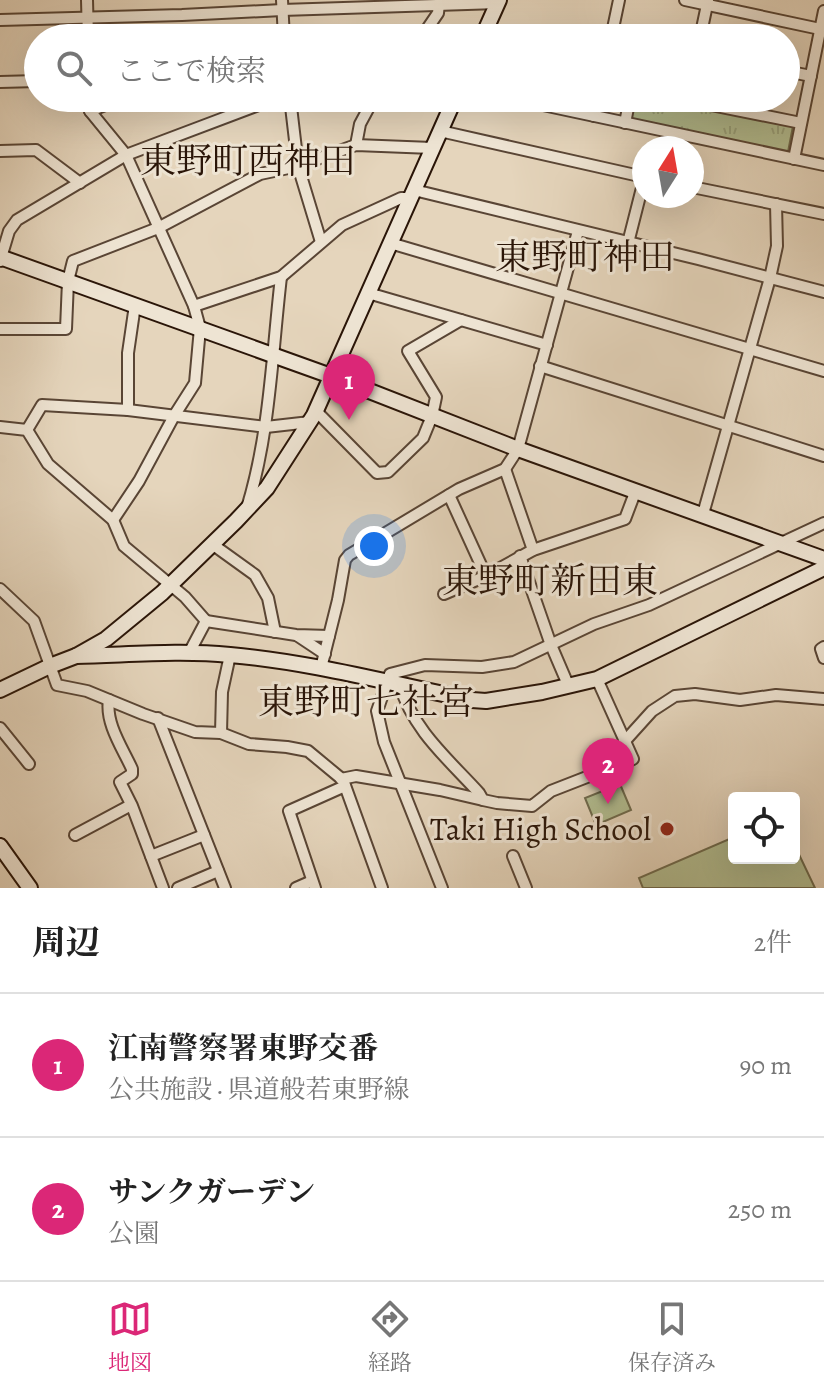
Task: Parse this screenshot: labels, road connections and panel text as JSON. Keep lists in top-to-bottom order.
{
  "districts": [
    "東野町西神田",
    "東野町神田",
    "東野町新田東",
    "東野町七社宮"
  ],
  "places": ["Taki High School"],
  "north": "top",
  "page": {
    "search": "ここで検索",
    "pins": ["1", "2"],
    "heading": ["周辺", "2件"],
    "list": [
      {
        "mark": "1",
        "name": "江南警察署東野交番",
        "note": "公共施設 · 県道般若東野線",
        "value": "90 m"
      },
      {
        "mark": "2",
        "name": "サンクガーデン",
        "note": "公園",
        "value": "250 m"
      }
    ],
    "nav": ["地図", "経路", "保存済み"]
  }
}
